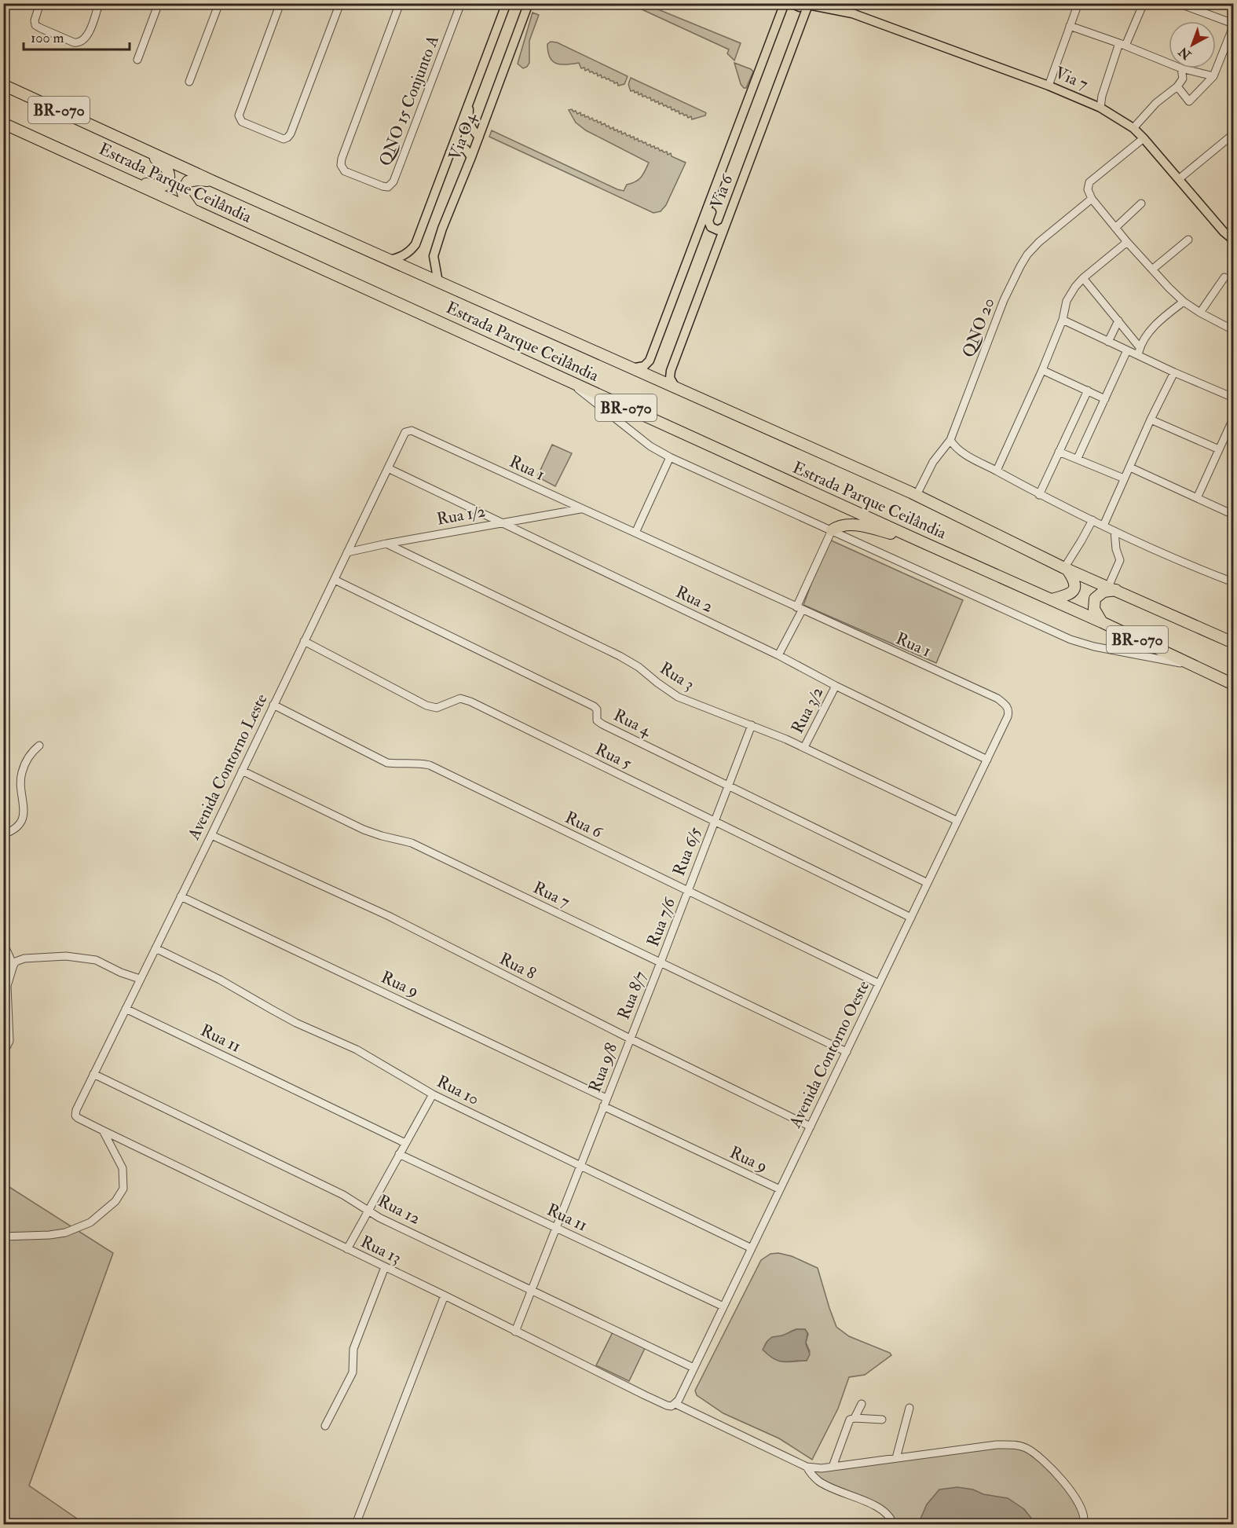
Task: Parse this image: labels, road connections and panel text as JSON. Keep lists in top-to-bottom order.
{
  "streets": {
    "highway": ["BR-070", "Estrada Parque Ceilândia"],
    "main road": ["Via 7", "Via O4", "Via 6"],
    "street": [
      "QNO 15 Conjunto A",
      "QNO 20",
      "Rua 1",
      "Rua 1/2",
      "Rua 2",
      "Rua 3",
      "Rua 3/2",
      "Rua 4",
      "Rua 5",
      "Avenida Contorno Leste",
      "Rua 6",
      "Rua 6/5",
      "Rua 7",
      "Rua 7/6",
      "Rua 8",
      "Rua 9",
      "Rua 8/7",
      "Rua 11",
      "Avenida Contorno Oeste",
      "Rua 9/8",
      "Rua 10",
      "Rua 12",
      "Rua 13"
    ]
  },
  "crossings": [
    ["Via 7", "Via 6"],
    ["Via O4", "Estrada Parque Ceilândia"],
    ["Estrada Parque Ceilândia", "Via 6"],
    ["Estrada Parque Ceilândia", "QNO 20"],
    ["Rua 1", "Rua 1/2"],
    ["Rua 1", "Avenida Contorno Leste"],
    ["Rua 1", "Avenida Contorno Oeste"],
    ["Rua 1/2", "Rua 2"],
    ["Rua 1/2", "Rua 3"],
    ["Rua 1/2", "Avenida Contorno Leste"],
    ["Rua 2", "Rua 3/2"],
    ["Rua 2", "Avenida Contorno Leste"],
    ["Rua 2", "Avenida Contorno Oeste"],
    ["Rua 3", "Rua 3/2"],
    ["Rua 3", "Rua 6/5"],
    ["Rua 3", "Avenida Contorno Oeste"],
    ["Rua 4", "Avenida Contorno Leste"],
    ["Rua 4", "Rua 6/5"],
    ["Rua 4", "Avenida Contorno Oeste"],
    ["Rua 5", "Avenida Contorno Leste"],
    ["Rua 5", "Rua 6/5"],
    ["Rua 5", "Avenida Contorno Oeste"],
    ["Avenida Contorno Leste", "Rua 6"],
    ["Avenida Contorno Leste", "Rua 7"],
    ["Avenida Contorno Leste", "Rua 8"],
    ["Avenida Contorno Leste", "Rua 9"],
    ["Avenida Contorno Leste", "Rua 11"],
    ["Avenida Contorno Leste", "Rua 10"],
    ["Avenida Contorno Leste", "Rua 12"],
    ["Avenida Contorno Leste", "Rua 13"],
    ["Rua 6", "Rua 6/5"],
    ["Rua 6", "Rua 7/6"],
    ["Rua 6", "Avenida Contorno Oeste"],
    ["Rua 6/5", "Rua 7/6"],
    ["Rua 7", "Rua 7/6"],
    ["Rua 7", "Rua 8/7"],
    ["Rua 7", "Avenida Contorno Oeste"],
    ["Rua 7/6", "Rua 8/7"],
    ["Rua 8", "Rua 8/7"],
    ["Rua 8", "Avenida Contorno Oeste"],
    ["Rua 8", "Rua 9/8"],
    ["Rua 9", "Avenida Contorno Oeste"],
    ["Rua 9", "Rua 9/8"],
    ["Rua 8/7", "Rua 9/8"],
    ["Rua 11", "Avenida Contorno Oeste"],
    ["Rua 11", "Rua 9/8"],
    ["Avenida Contorno Oeste", "Rua 10"],
    ["Avenida Contorno Oeste", "Rua 12"],
    ["Avenida Contorno Oeste", "Rua 13"],
    ["Rua 9/8", "Rua 10"],
    ["Rua 9/8", "Rua 12"],
    ["Rua 9/8", "Rua 13"]
  ],
  "scale_bar": "100 m",
  "north": "bottom left"
}
